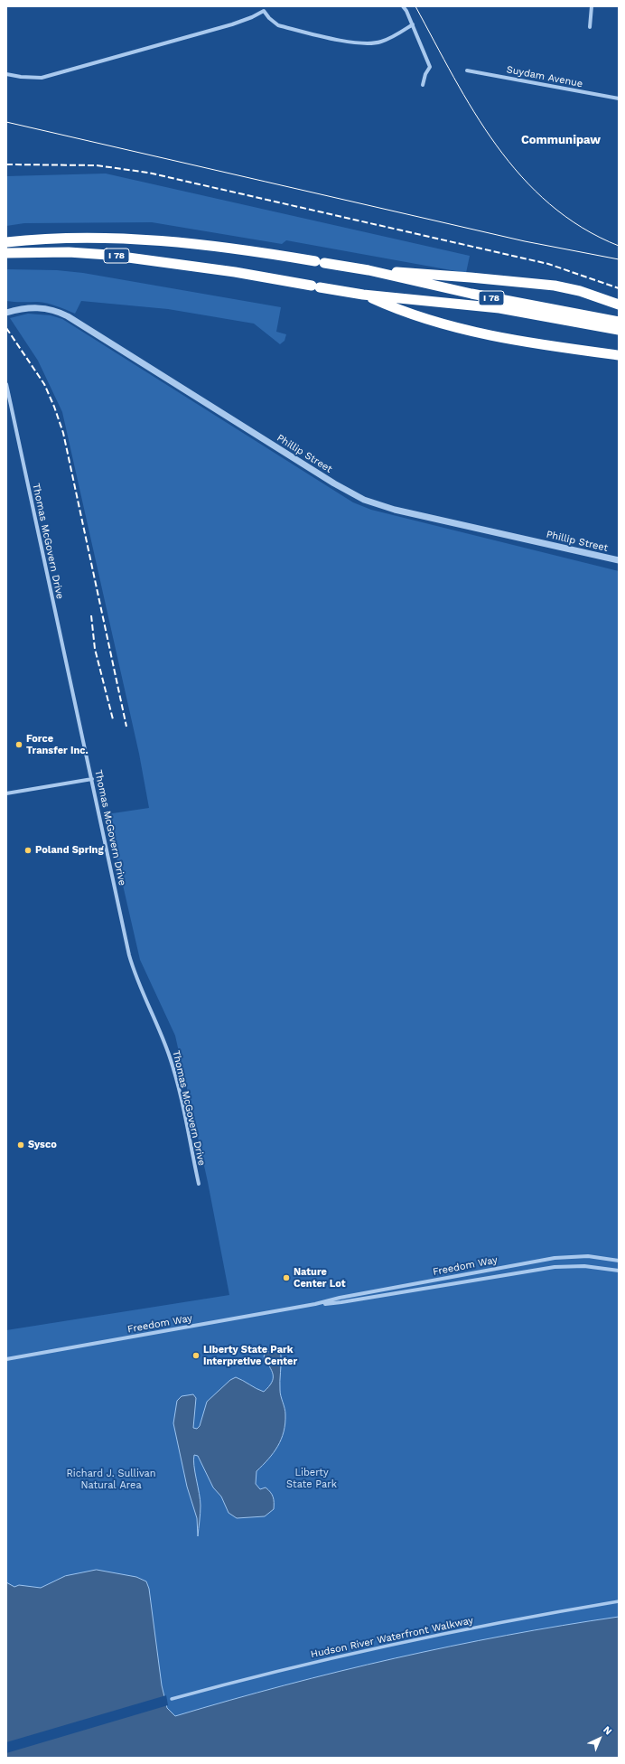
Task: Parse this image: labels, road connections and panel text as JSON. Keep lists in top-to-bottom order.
{
  "streets": {
    "highway": ["I 78"],
    "street": [
      "Suydam Avenue",
      "Phillip Street",
      "Thomas McGovern Drive",
      "Freedom Way",
      "Hudson River Waterfront Walkway"
    ]
  },
  "districts": ["Communipaw"],
  "parks": ["Liberty State Park", "Richard J. Sullivan Natural Area"],
  "places": [
    "Force Transfer Inc.",
    "Poland Spring",
    "Sysco",
    "Nature Center Lot",
    "Liberty State Park Interpretive Center"
  ],
  "north": "top right"
}
